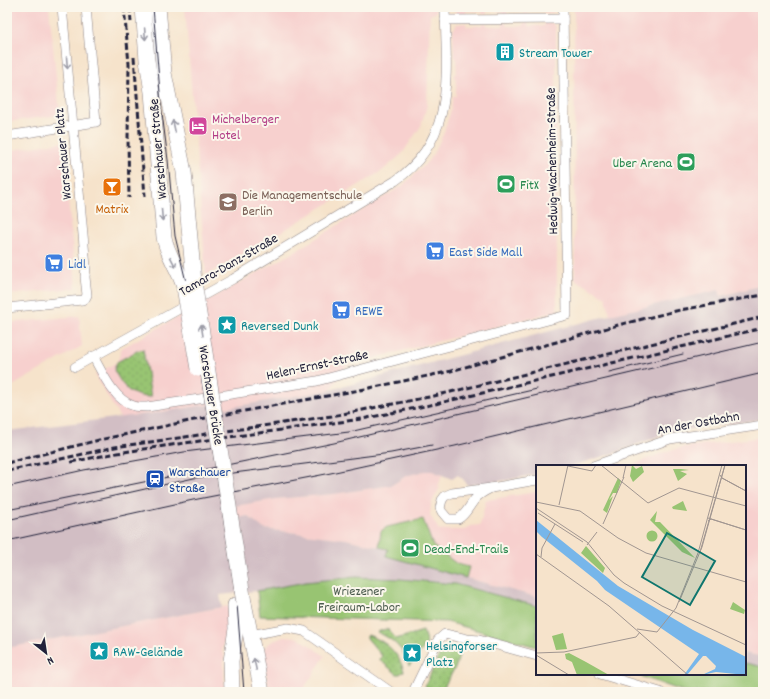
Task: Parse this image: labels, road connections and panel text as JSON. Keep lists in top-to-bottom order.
{
  "streets": {
    "main road": ["Warschauer Straße", "Warschauer Brücke"],
    "street": [
      "Warschauer Platz",
      "Hedwig-Wachenheim-Straße",
      "Tamara-Danz-Straße",
      "Helen-Ernst-Straße",
      "An der Ostbahn"
    ]
  },
  "crossings": [
    ["Warschauer Straße", "Warschauer Brücke"],
    ["Hedwig-Wachenheim-Straße", "Helen-Ernst-Straße"],
    ["Tamara-Danz-Straße", "Helen-Ernst-Straße"]
  ],
  "parks": ["Wriezener Freiraum-Labor"],
  "places": {
    "building": ["Stream Tower"],
    "hotel": ["Michelberger Hotel"],
    "sports": ["Uber Arena", "FitX", "Dead-End-Trails"],
    "bar": ["Matrix"],
    "school or university": ["Die Managementschule Berlin"],
    "supermarket": ["East Side Mall", "Lidl", "REWE"],
    "place": ["Reversed Dunk", "RAW-Gelände", "Helsingforser Platz"],
    "station": ["Warschauer Straße"]
  },
  "north": "bottom right"
}
